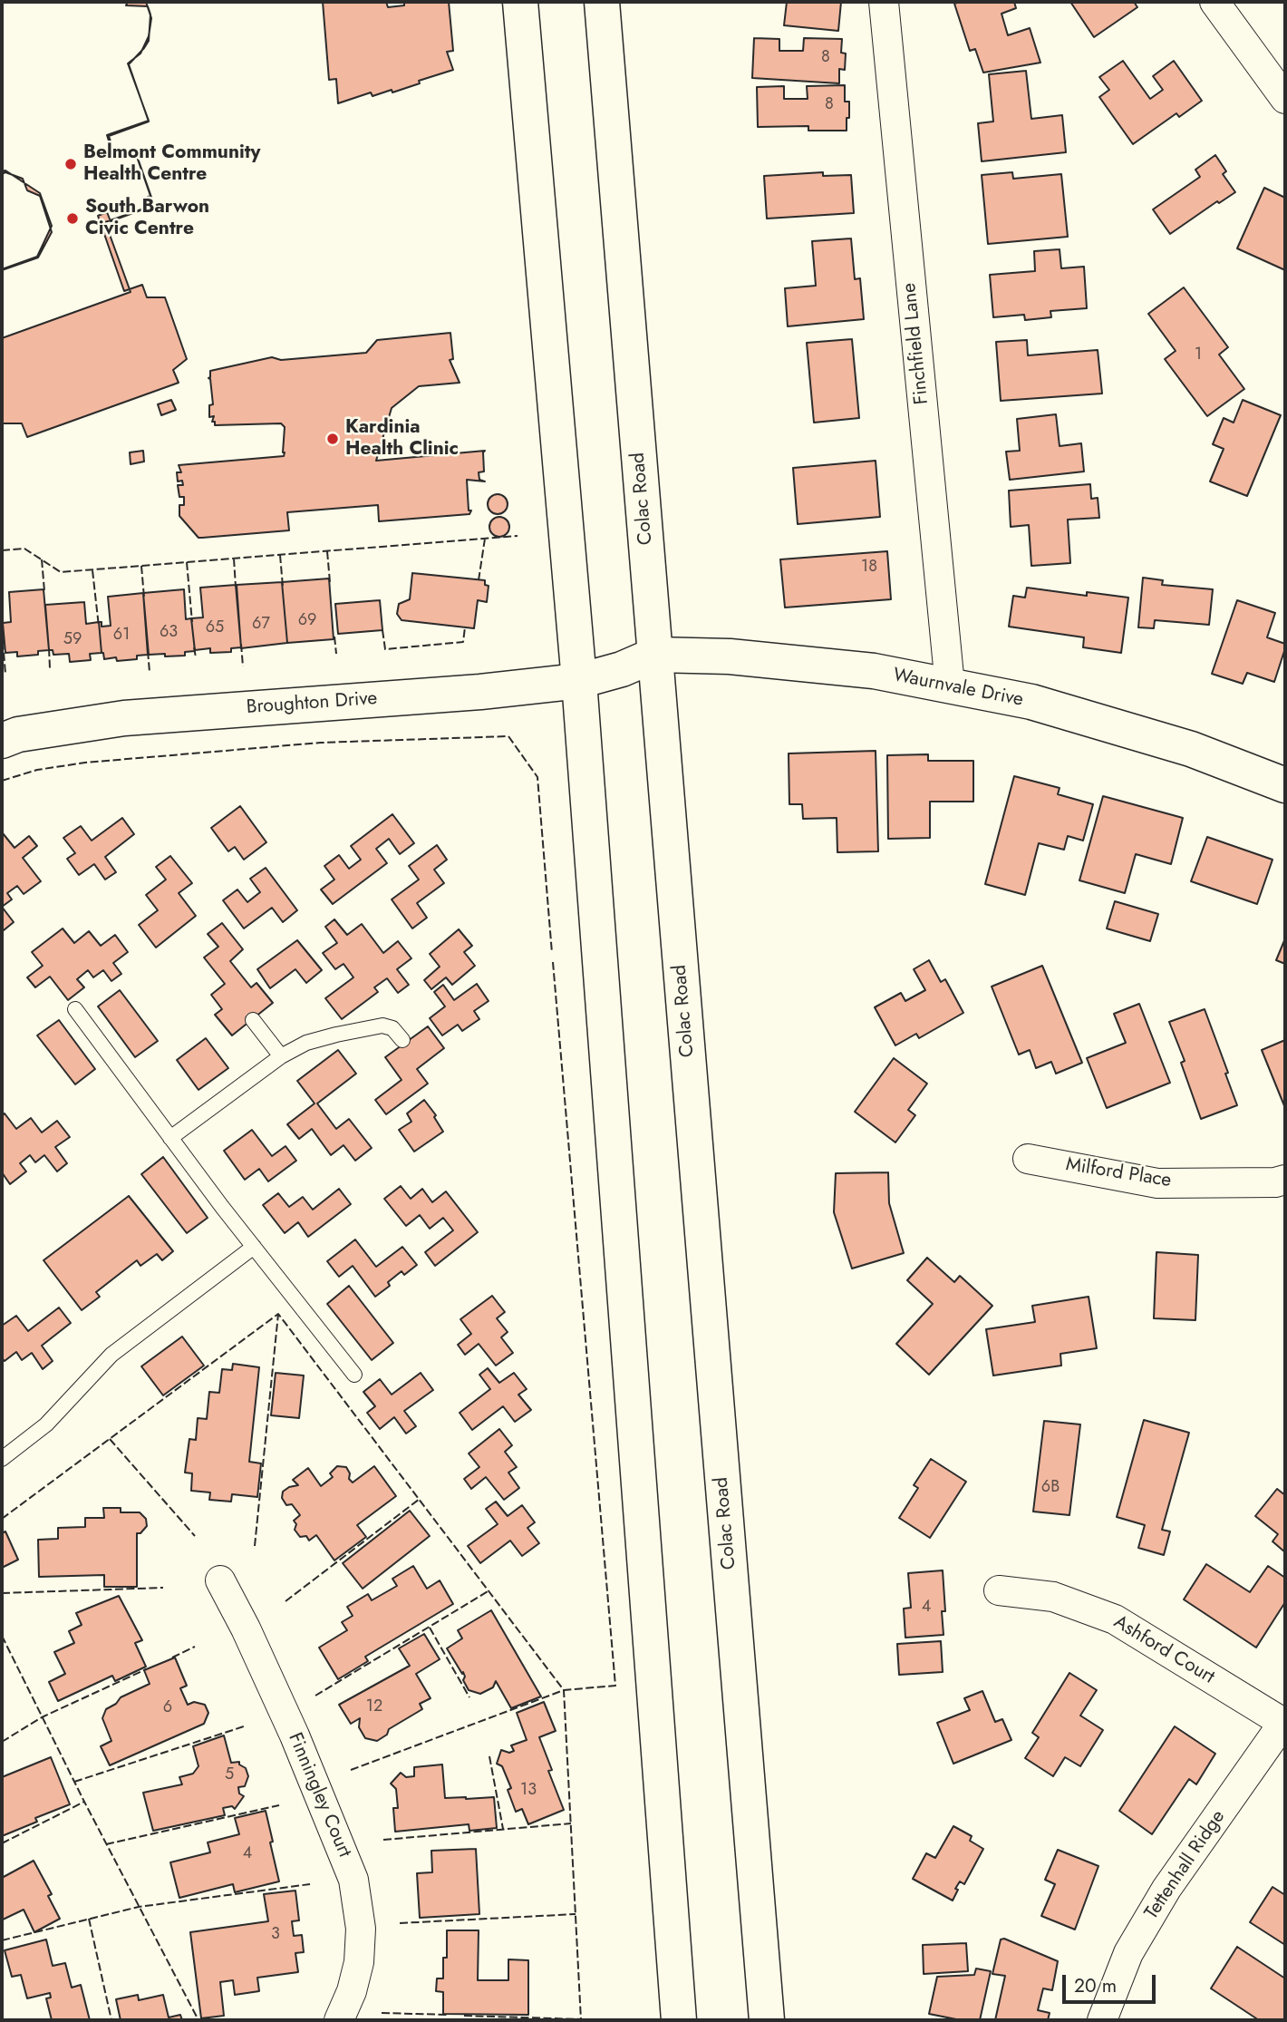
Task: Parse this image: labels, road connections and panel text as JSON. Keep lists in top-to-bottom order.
{
  "streets": {
    "main road": ["Colac Road", "Waurnvale Drive", "Broughton Drive"],
    "street": [
      "Finchfield Lane",
      "Milford Place",
      "Ashford Court",
      "Finningley Court",
      "Tettenhall Ridge"
    ]
  },
  "crossings": [
    ["Finchfield Lane", "Waurnvale Drive"],
    ["Colac Road", "Waurnvale Drive"],
    ["Waurnvale Drive", "Broughton Drive"],
    ["Ashford Court", "Tettenhall Ridge"]
  ],
  "places": ["Belmont Community Health Centre", "South Barwon Civic Centre", "Kardinia Health Clinic"],
  "house_numbers": [
    "8",
    "8",
    "1",
    "18",
    "69",
    "67",
    "65",
    "63",
    "61",
    "59",
    "6B",
    "4",
    "12",
    "6",
    "5",
    "13",
    "4",
    "3"
  ],
  "scale_bar": "20 m"
}
